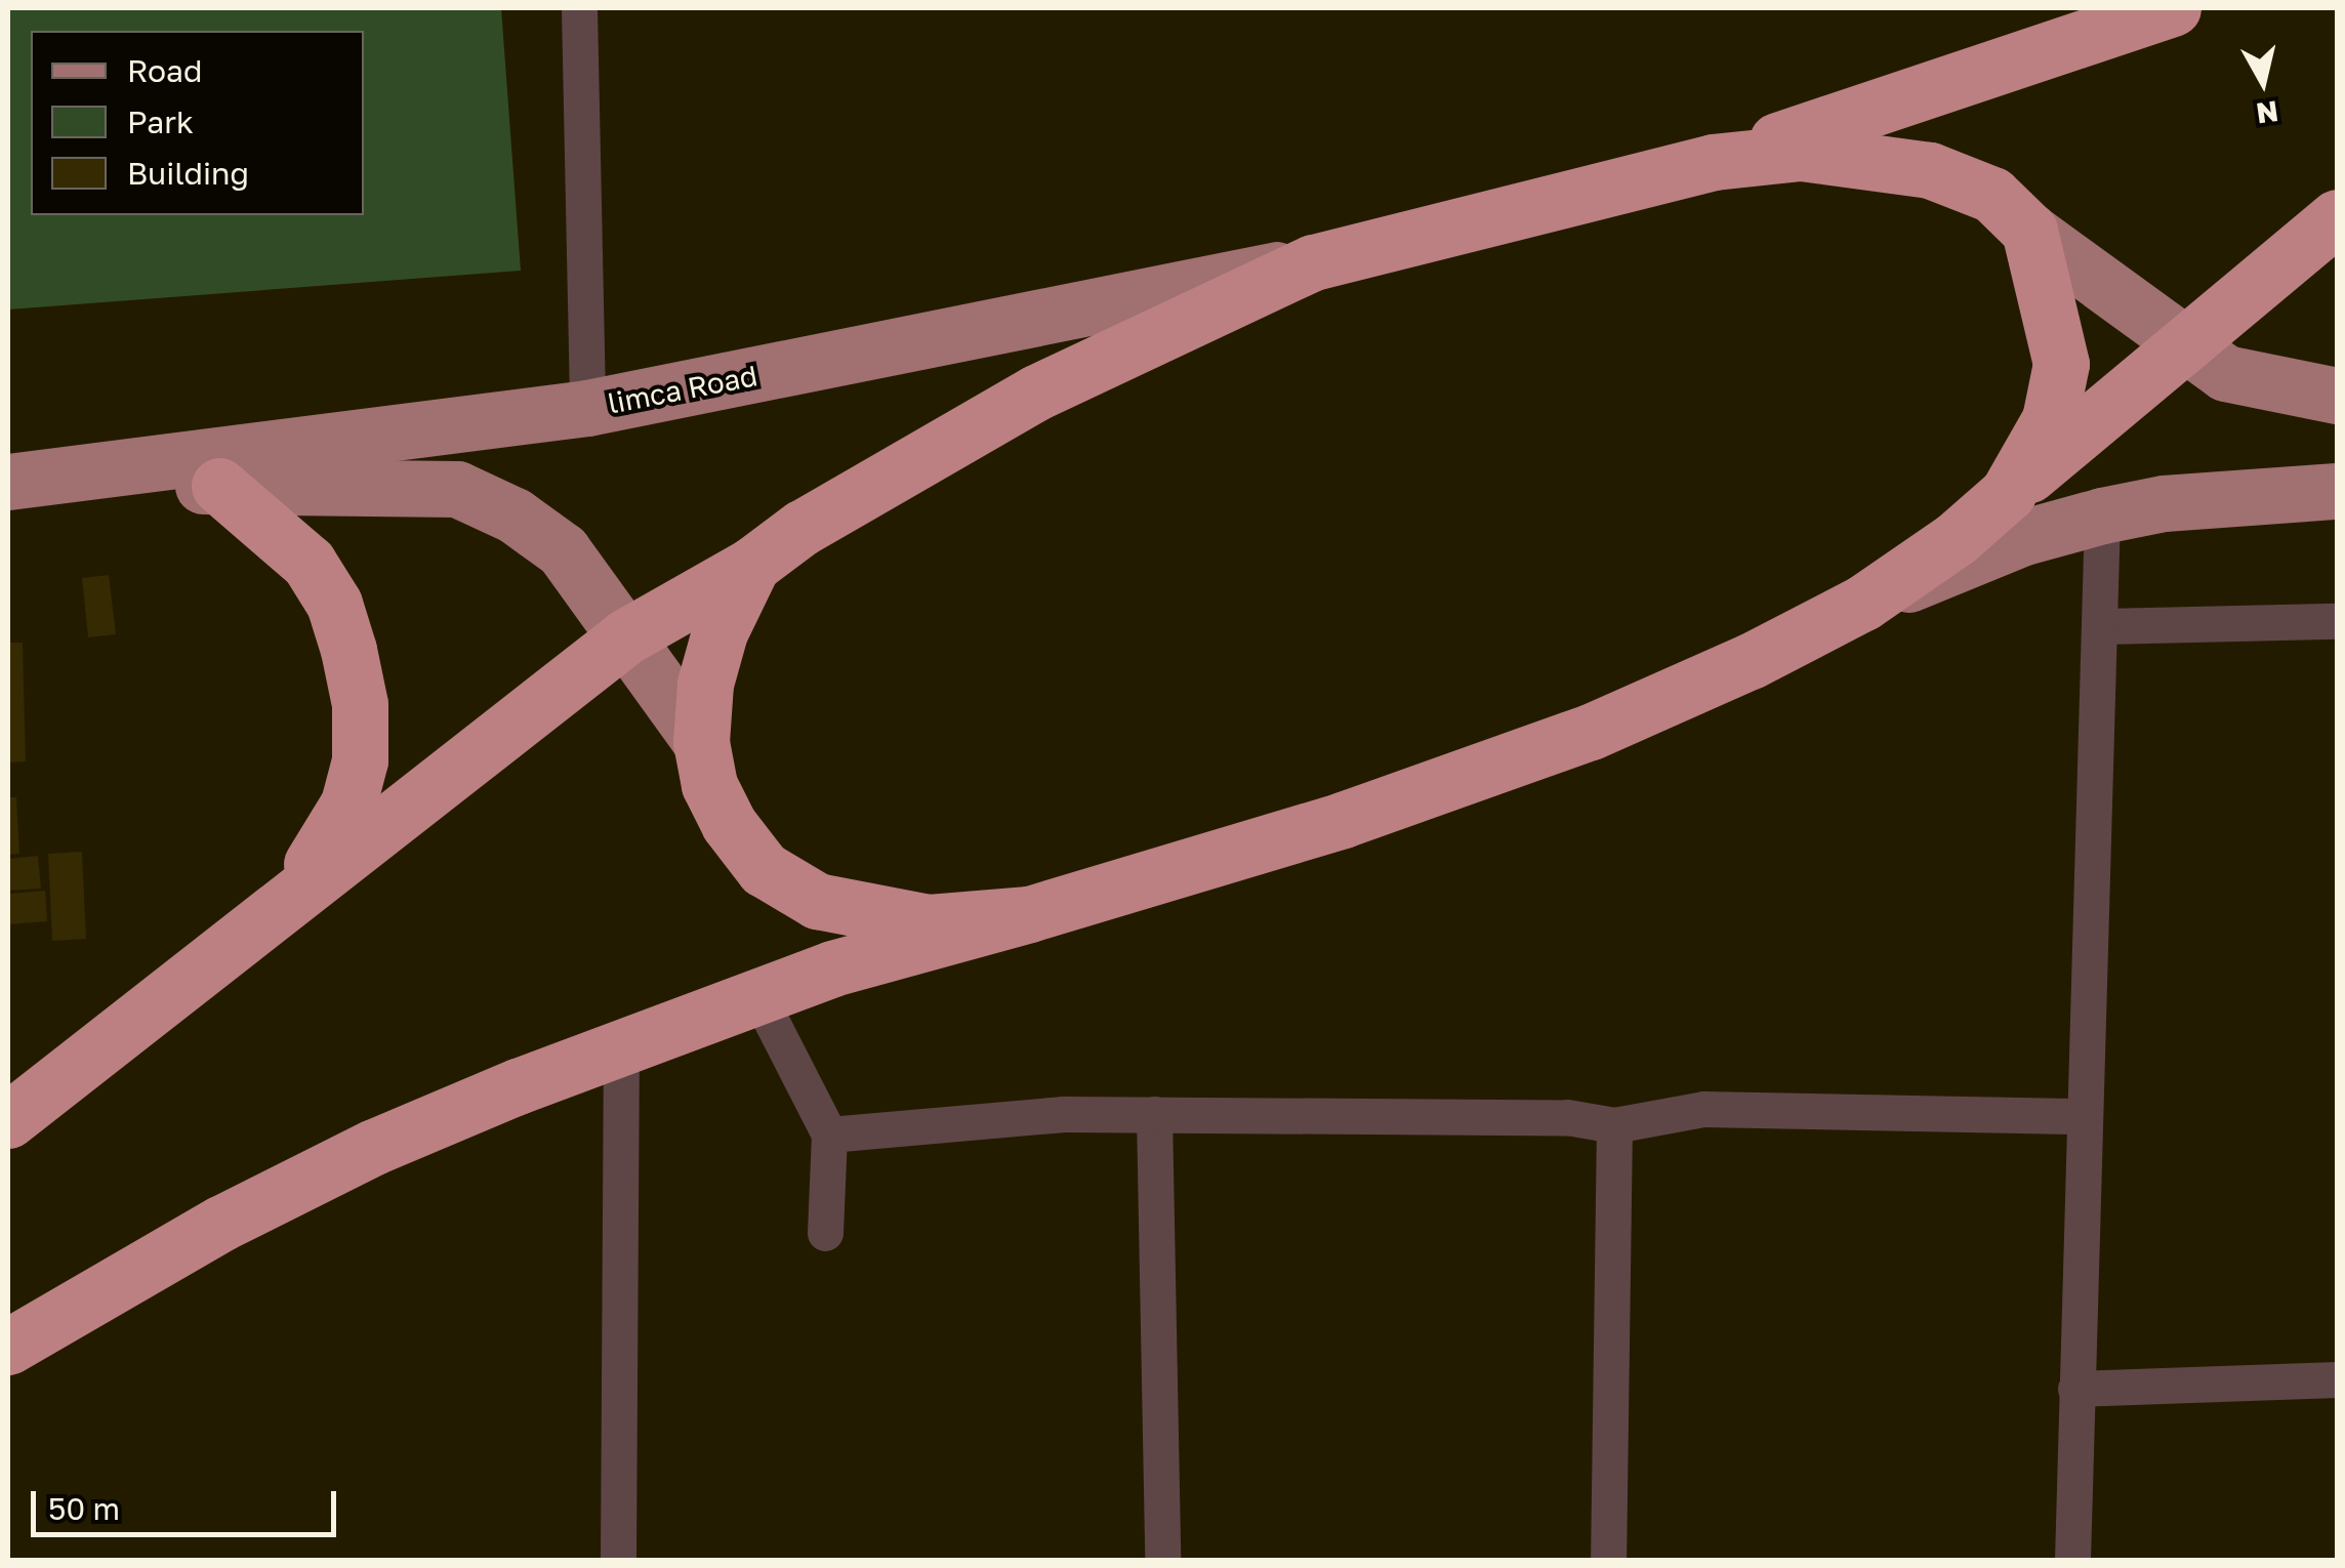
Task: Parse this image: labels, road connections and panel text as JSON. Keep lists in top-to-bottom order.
{
  "streets": {
    "main road": ["limca Road"]
  },
  "legend": ["Road", "Park", "Building"],
  "scale_bar": "50 m",
  "north": "bottom"
}
